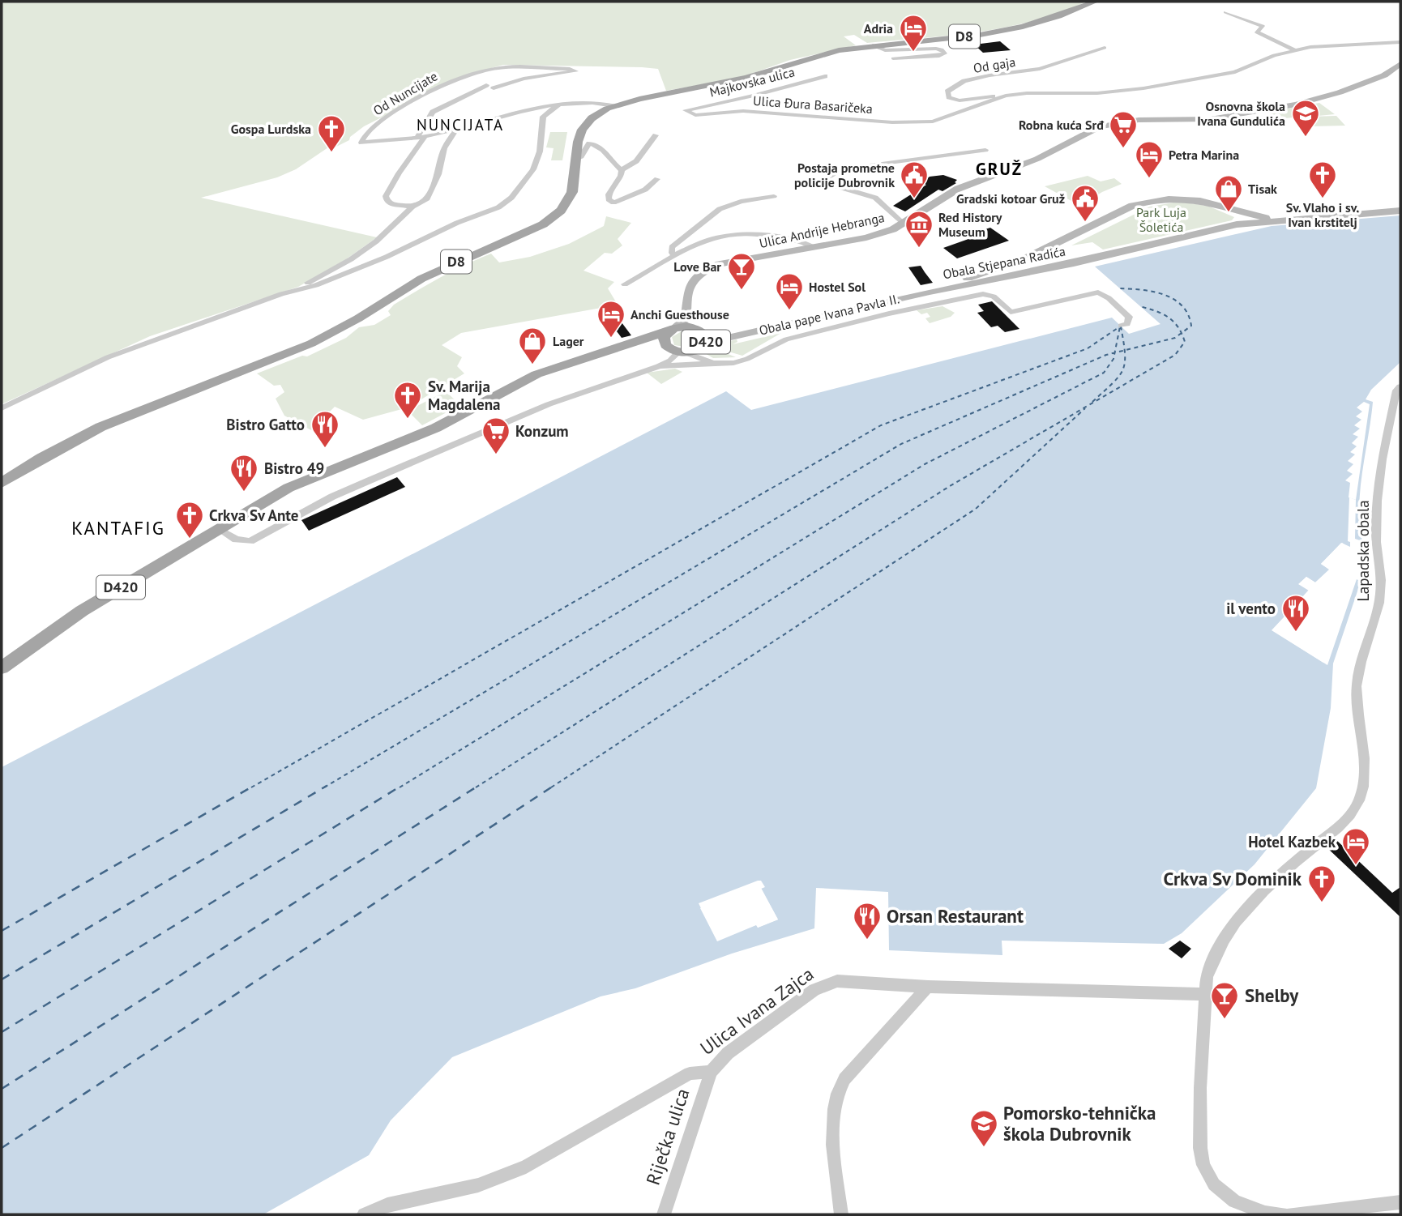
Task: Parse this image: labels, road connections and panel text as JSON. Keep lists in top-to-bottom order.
{
  "streets": {
    "main road": [
      "D8",
      "Ulica Andrije Hebranga",
      "Obala Stjepana Radića",
      "Obala pape Ivana Pavla II.",
      "D420"
    ],
    "street": [
      "Od gaja",
      "Majkovska ulica",
      "Od Nuncijate",
      "Ulica Đura Basaričeka",
      "Lapadska obala",
      "Ulica Ivana Zajca",
      "Riječka ulica"
    ]
  },
  "crossings": [
    ["D8", "Od Nuncijate"],
    ["Majkovska ulica", "Ulica Đura Basaričeka"],
    ["Ulica Andrije Hebranga", "D420"],
    ["Obala Stjepana Radića", "Obala pape Ivana Pavla II."],
    ["Obala pape Ivana Pavla II.", "D420"],
    ["Lapadska obala", "Ulica Ivana Zajca"],
    ["Ulica Ivana Zajca", "Riječka ulica"]
  ],
  "districts": ["NUNCIJATA", "GRUŽ", "KANTAFIG"],
  "parks": ["Park Luja Šoletića"],
  "places": {
    "hotel": [
      "Adria",
      "Petra Marina",
      "Hostel Sol",
      "Anchi Guesthouse",
      "Hotel Kazbek"
    ],
    "school or university": ["Osnovna škola Ivana Gundulića", "Pomorsko-tehnička škola Dubrovnik"],
    "supermarket": ["Robna kuća Srđ", "Konzum"],
    "church": [
      "Gospa Lurdska",
      "Sv. Vlaho i sv. Ivan krstitelj",
      "Sv. Marija Magdalena",
      "Crkva Sv Ante",
      "Crkva Sv Dominik"
    ],
    "public building": ["Postaja prometne policije Dubrovnik", "Gradski kotoar Gruž"],
    "shop": ["Tisak", "Lager"],
    "museum": ["Red History Museum"],
    "bar": ["Love Bar", "Shelby"],
    "restaurant": [
      "Bistro Gatto",
      "Bistro 49",
      "il vento",
      "Orsan Restaurant"
    ]
  }
}
